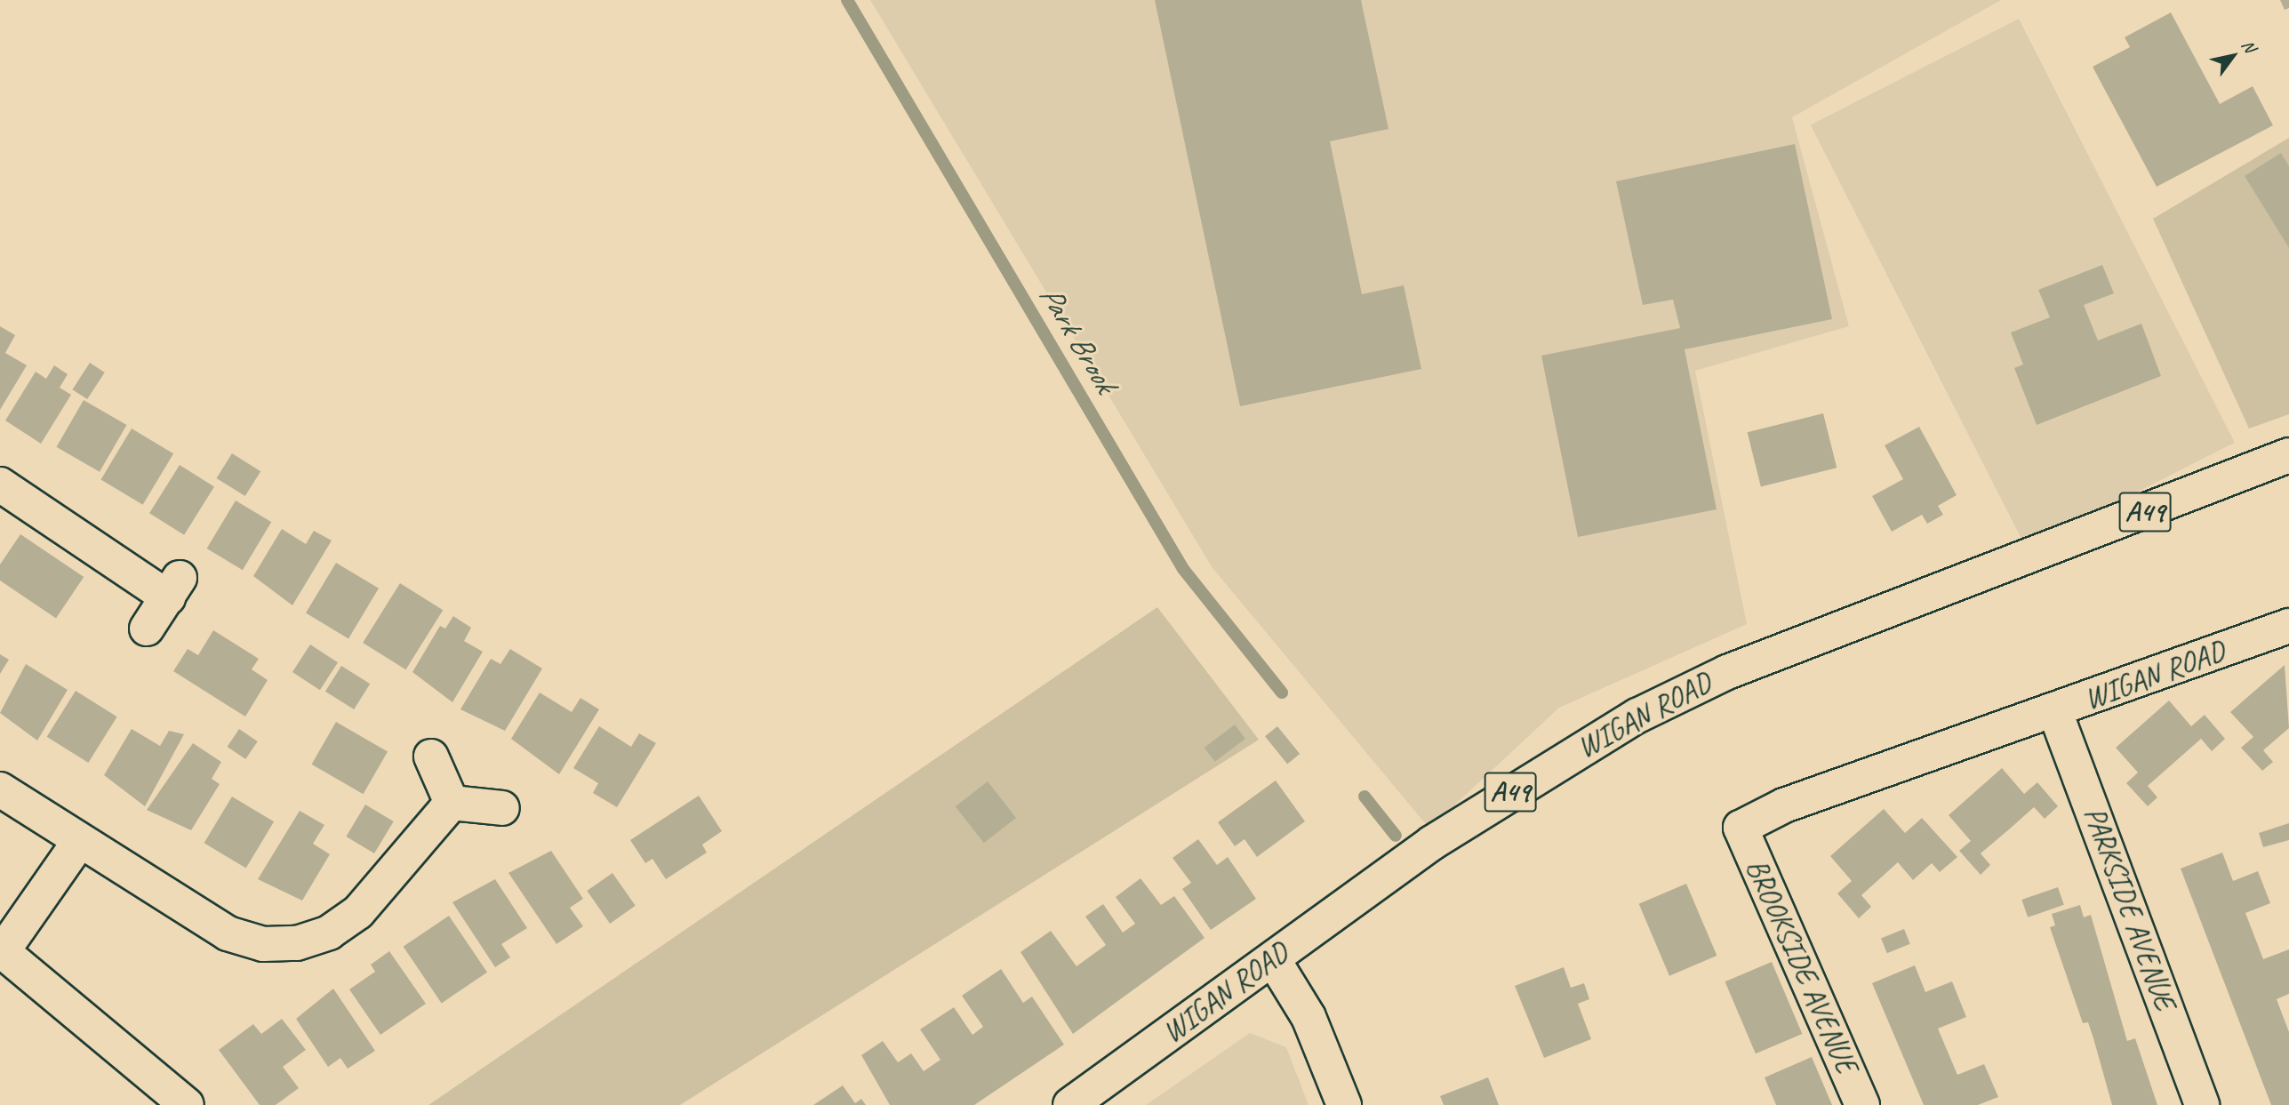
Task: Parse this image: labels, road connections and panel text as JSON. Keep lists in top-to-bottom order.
{
  "streets": {
    "street": [
      "A49",
      "WIGAN ROAD",
      "PARKSIDE AVENUE",
      "BROOKSIDE AVENUE"
    ]
  },
  "crossings": [
    ["WIGAN ROAD", "PARKSIDE AVENUE"],
    ["WIGAN ROAD", "BROOKSIDE AVENUE"]
  ],
  "water": ["Park Brook"],
  "north": "top right"
}
